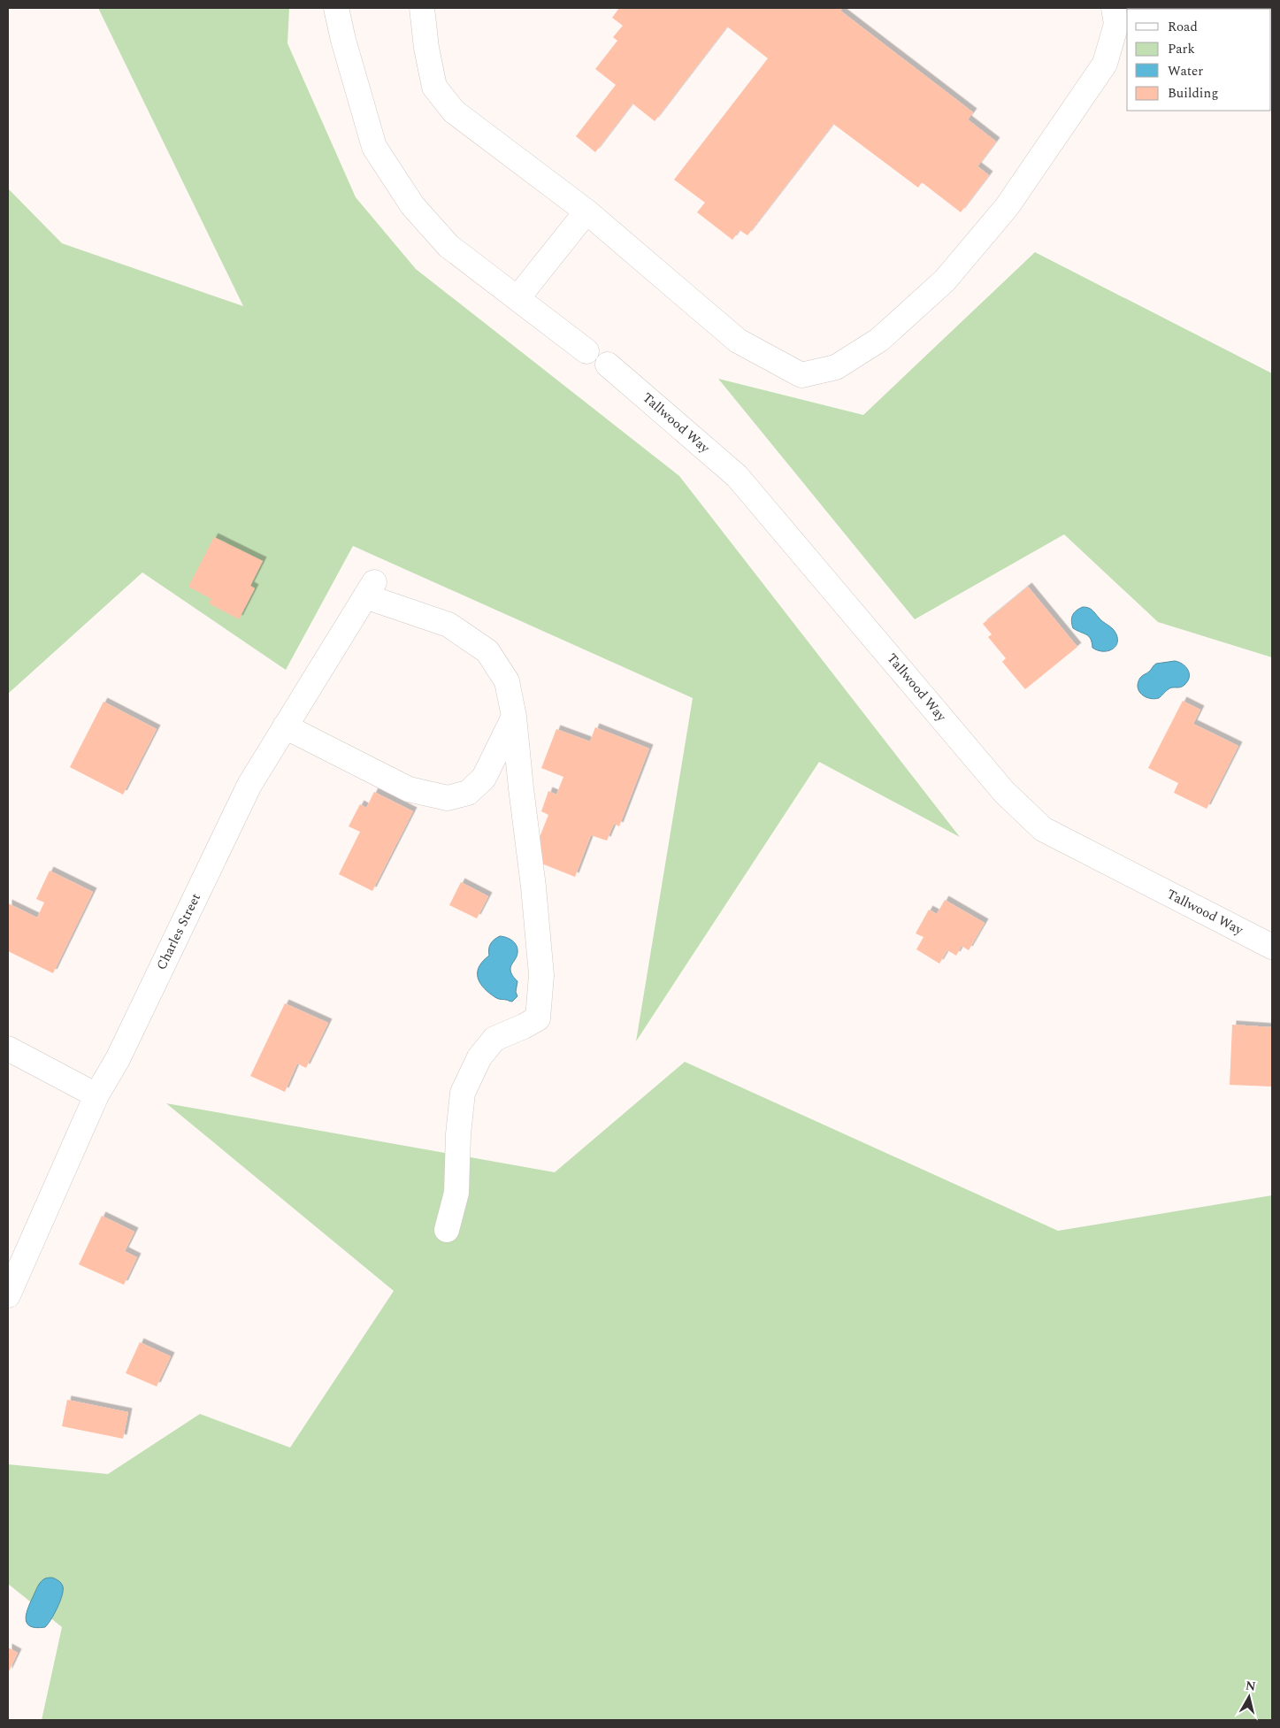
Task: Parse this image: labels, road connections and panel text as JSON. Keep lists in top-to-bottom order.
{
  "streets": {
    "street": ["Tallwood Way", "Charles Street"]
  },
  "legend": [
    "Road",
    "Park",
    "Water",
    "Building"
  ],
  "north": "top"
}
